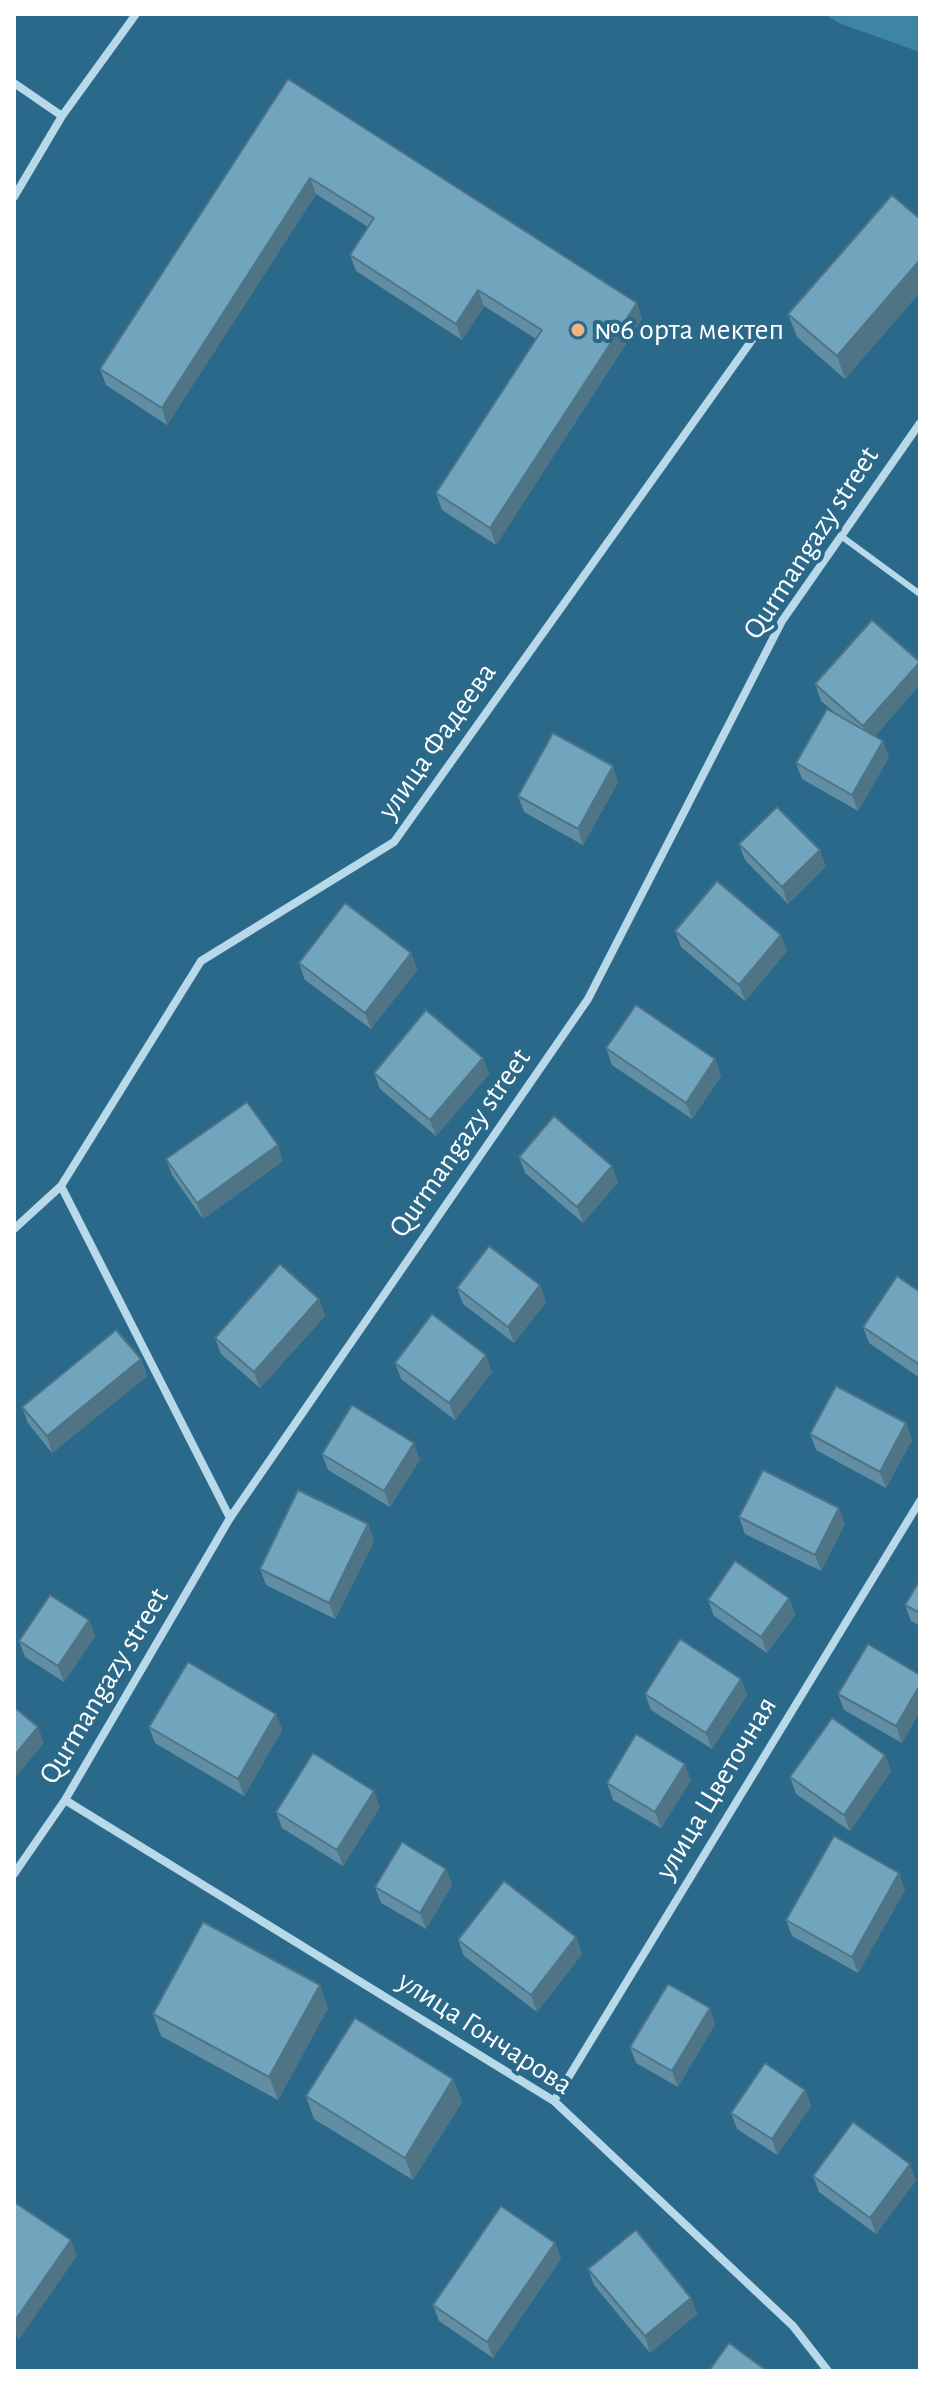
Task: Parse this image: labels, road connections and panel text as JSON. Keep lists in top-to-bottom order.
{
  "streets": {
    "street": [
      "Qurmangazy street",
      "улица Фадеева",
      "улица Цветочная",
      "улица Гончарова"
    ]
  },
  "crossings": [
    ["Qurmangazy street", "улица Гончарова"],
    ["улица Цветочная", "улица Гончарова"]
  ],
  "places": ["№6 орта мектеп"]
}
